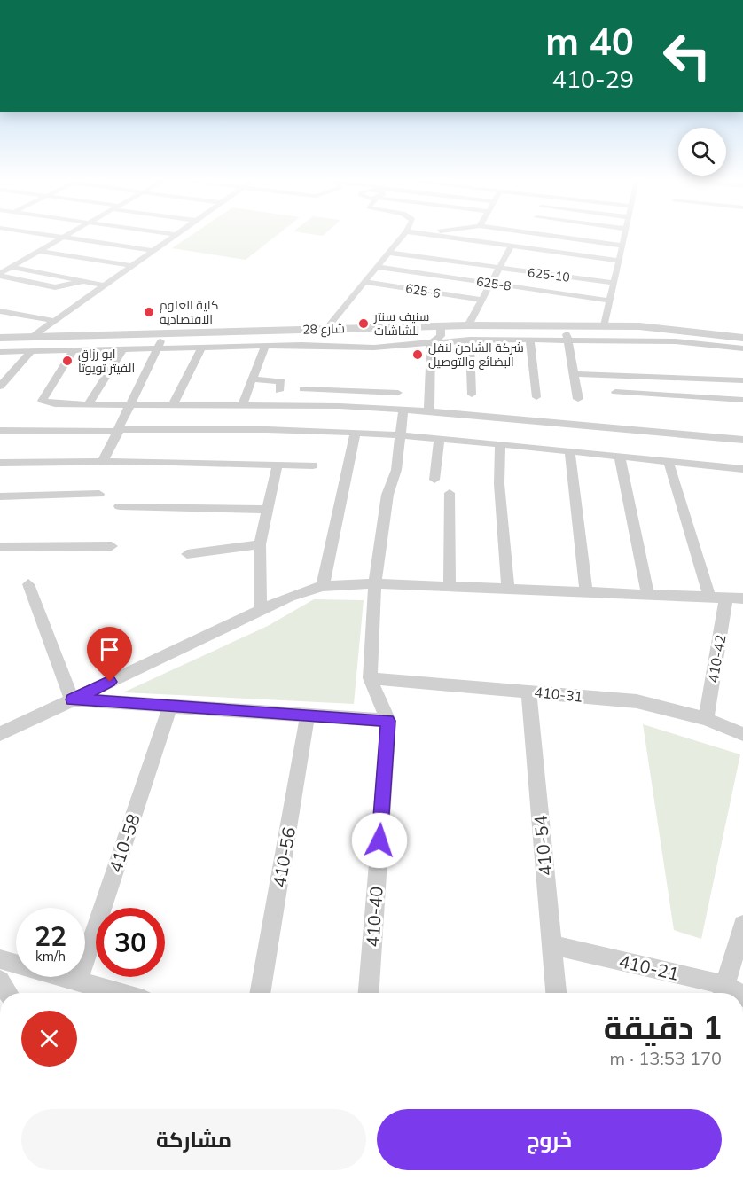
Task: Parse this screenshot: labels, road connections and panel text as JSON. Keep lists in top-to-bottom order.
{
  "streets": {
    "street": [
      "625-10",
      "625-8",
      "625-6",
      "شارع 28",
      "410-42",
      "410-31",
      "410-58",
      "410-54",
      "410-56",
      "410-40",
      "410-21"
    ]
  },
  "crossings": [
    ["410-42", "410-31"],
    ["410-31", "410-54"],
    ["410-31", "410-40"],
    ["410-54", "410-21"]
  ],
  "places": [
    "كلية العلوم الاقتصادية",
    "سنيف سنتر للشاشات",
    "شركة الشاحن لنقل البضائع والتوصيل",
    "ابو رزاق الفيتر تويوتا"
  ],
  "page": {
    "turn": ["40 m", "410-29"],
    "speed": "22 km/h",
    "limit": "30",
    "heading": ["1 دقيقة", "170 m · 13:53"],
    "buttons": ["خروج", "مشاركة"]
  }
}
